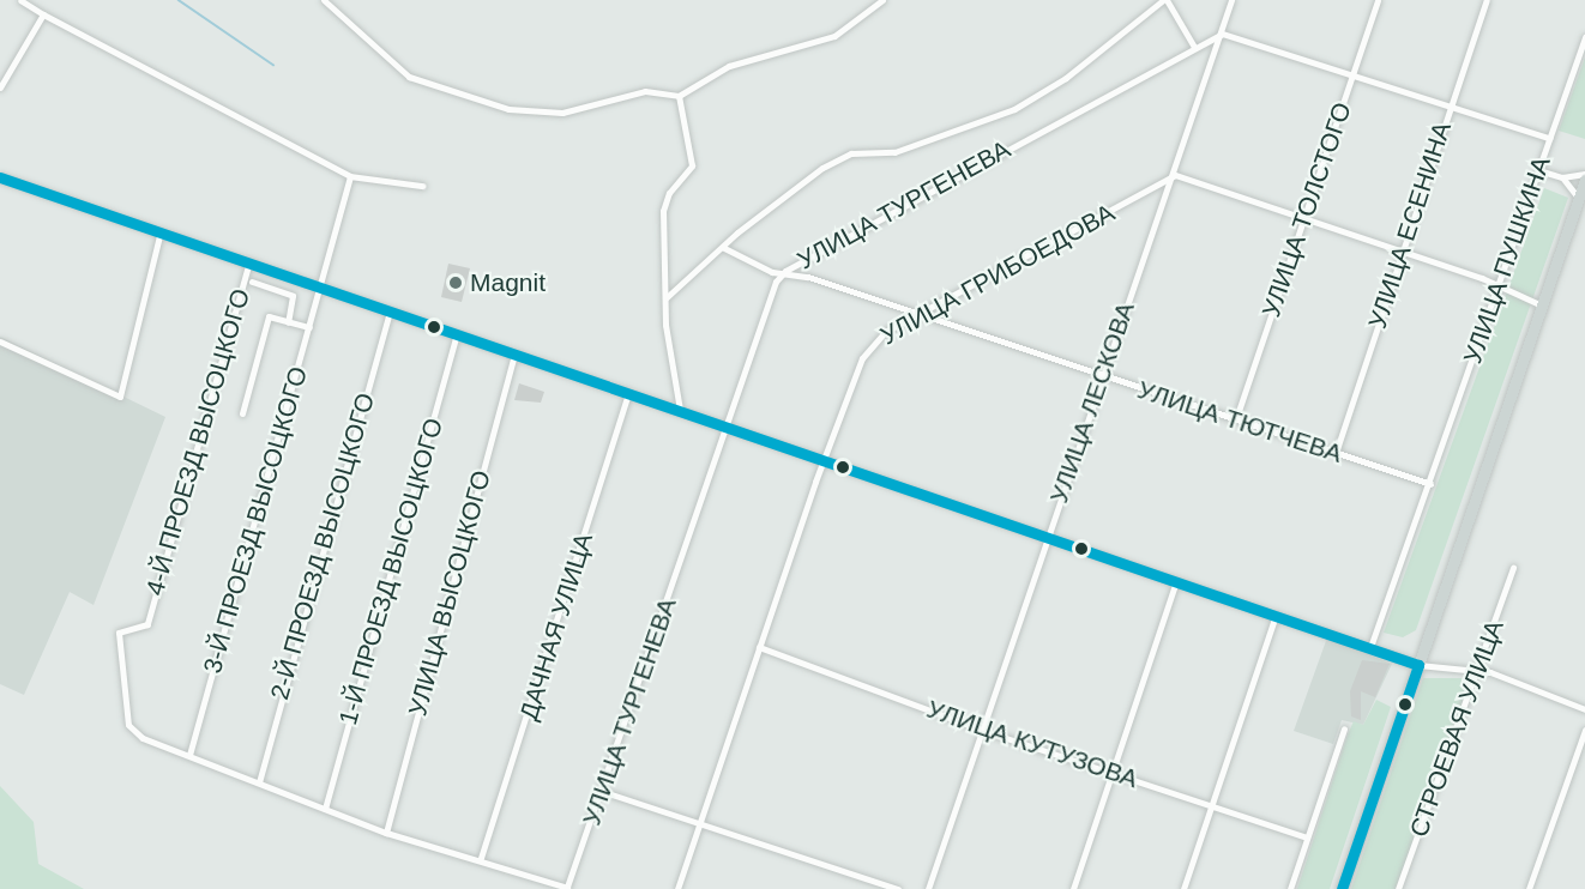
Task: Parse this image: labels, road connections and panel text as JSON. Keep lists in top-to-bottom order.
{
  "streets": {
    "street": [
      "УЛИЦА ТУРГЕНЕВА",
      "УЛИЦА ТОЛСТОГО",
      "УЛИЦА ЕСЕНИНА",
      "УЛИЦА ПУШКИНА",
      "УЛИЦА ГРИБОЕДОВА",
      "УЛИЦА ЛЕСКОВА",
      "УЛИЦА ТЮТЧЕВА",
      "4-Й ПРОЕЗД ВЫСОЦКОГО",
      "3-Й ПРОЕЗД ВЫСОЦКОГО",
      "2-Й ПРОЕЗД ВЫСОЦКОГО",
      "1-Й ПРОЕЗД ВЫСОЦКОГО",
      "УЛИЦА ВЫСОЦКОГО",
      "ДАЧНАЯ УЛИЦА",
      "СТРОЕВАЯ УЛИЦА",
      "УЛИЦА КУТУЗОВА"
    ]
  },
  "crossings": [
    ["УЛИЦА ТУРГЕНЕВА", "УЛИЦА ЛЕСКОВА"],
    ["УЛИЦА ТУРГЕНЕВА", "УЛИЦА ТЮТЧЕВА"],
    ["УЛИЦА ТОЛСТОГО", "УЛИЦА ТЮТЧЕВА"],
    ["УЛИЦА ЕСЕНИНА", "УЛИЦА ТЮТЧЕВА"],
    ["УЛИЦА ПУШКИНА", "УЛИЦА ТЮТЧЕВА"],
    ["УЛИЦА ГРИБОЕДОВА", "УЛИЦА ЛЕСКОВА"],
    ["УЛИЦА ГРИБОЕДОВА", "УЛИЦА ТЮТЧЕВА"],
    ["УЛИЦА ГРИБОЕДОВА", "УЛИЦА КУТУЗОВА"],
    ["УЛИЦА ЛЕСКОВА", "УЛИЦА ТЮТЧЕВА"],
    ["УЛИЦА ЛЕСКОВА", "УЛИЦА КУТУЗОВА"],
    ["4-Й ПРОЕЗД ВЫСОЦКОГО", "3-Й ПРОЕЗД ВЫСОЦКОГО"]
  ],
  "places": ["Magnit"]
}
